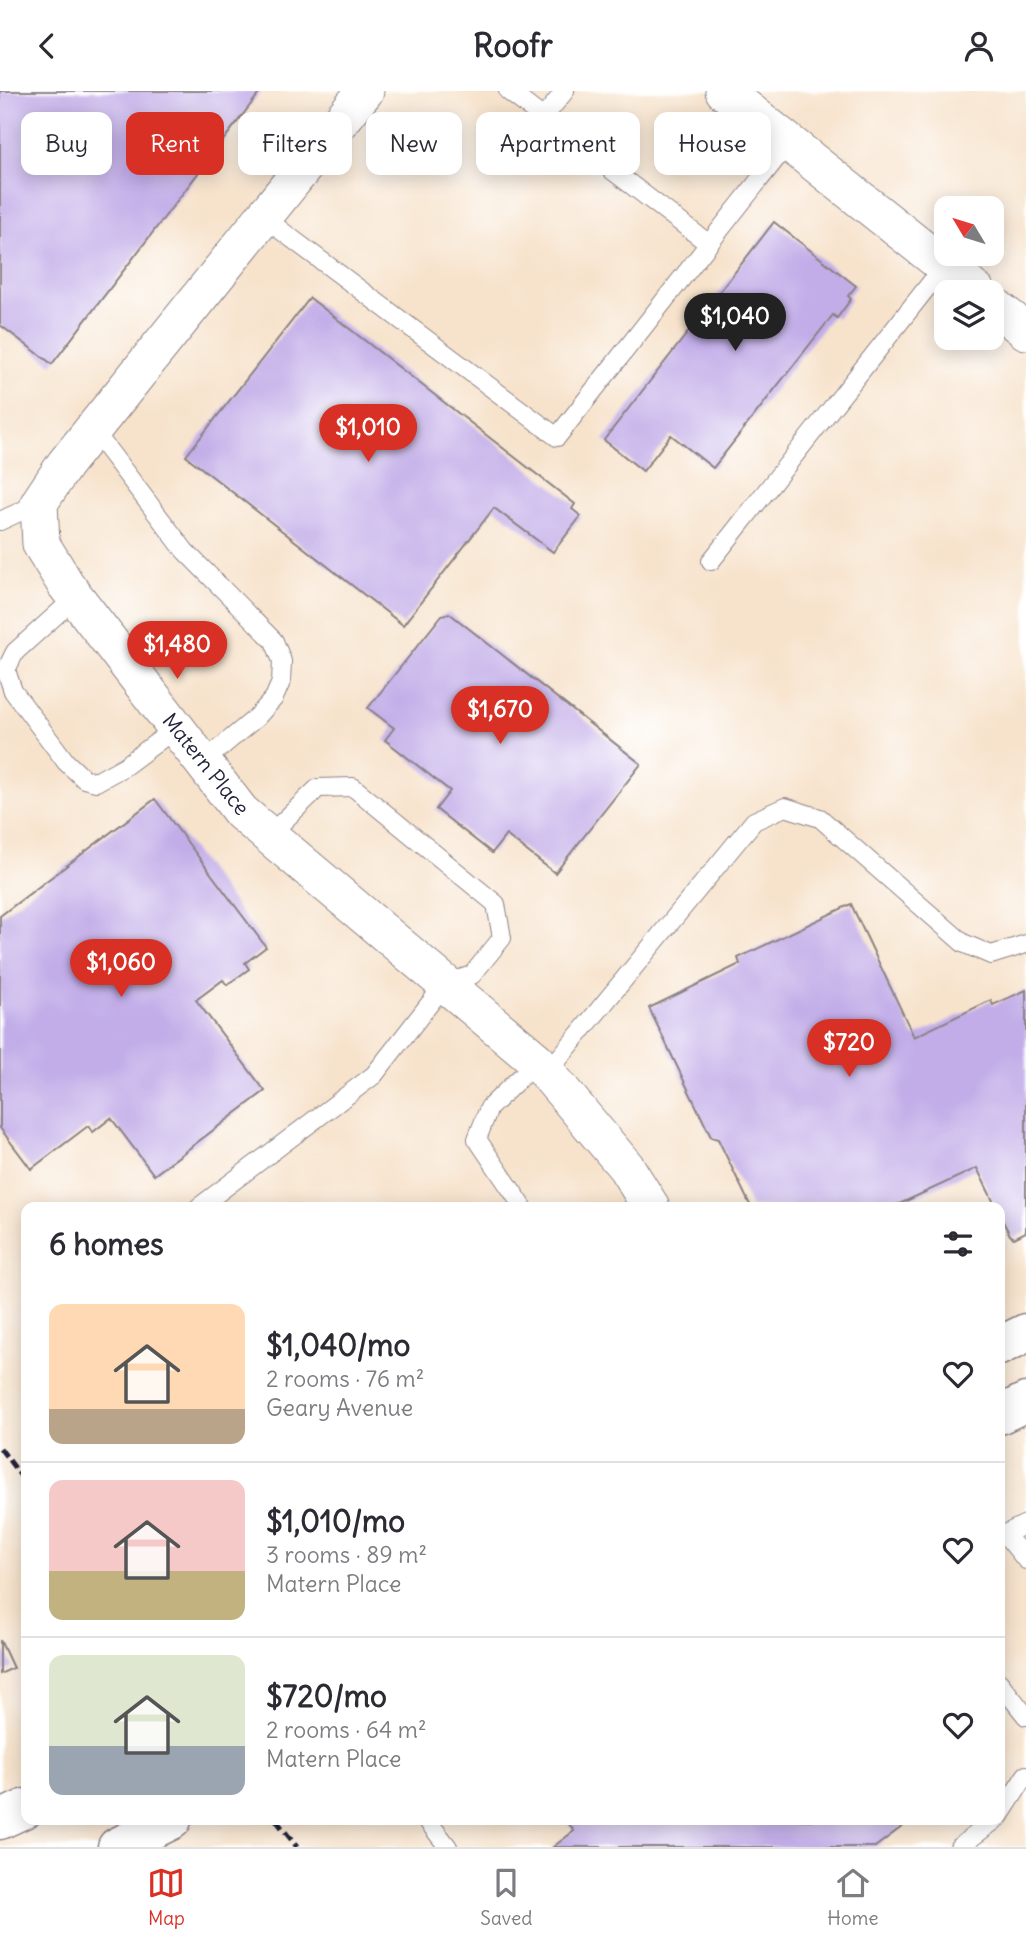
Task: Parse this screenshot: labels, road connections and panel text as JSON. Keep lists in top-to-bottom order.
{
  "streets": {
    "street": ["Matern Place"]
  },
  "north": "top left",
  "page": {
    "header": "Roofr",
    "chip": [
      "Buy",
      "Rent",
      "Filters",
      "New",
      "Apartment",
      "House"
    ],
    "price": [
      "$1,040",
      "$1,010",
      "$1,480",
      "$1,670",
      "$1,060",
      "$720"
    ],
    "heading": "6 homes",
    "list": [
      {
        "name": "$1,040/mo",
        "note": "2 rooms · 76 m² · Geary Avenue"
      },
      {
        "name": "$1,010/mo",
        "note": "3 rooms · 89 m² · Matern Place"
      },
      {
        "name": "$720/mo",
        "note": "2 rooms · 64 m² · Matern Place"
      }
    ],
    "tabs": ["Map", "Saved", "Home"]
  }
}
